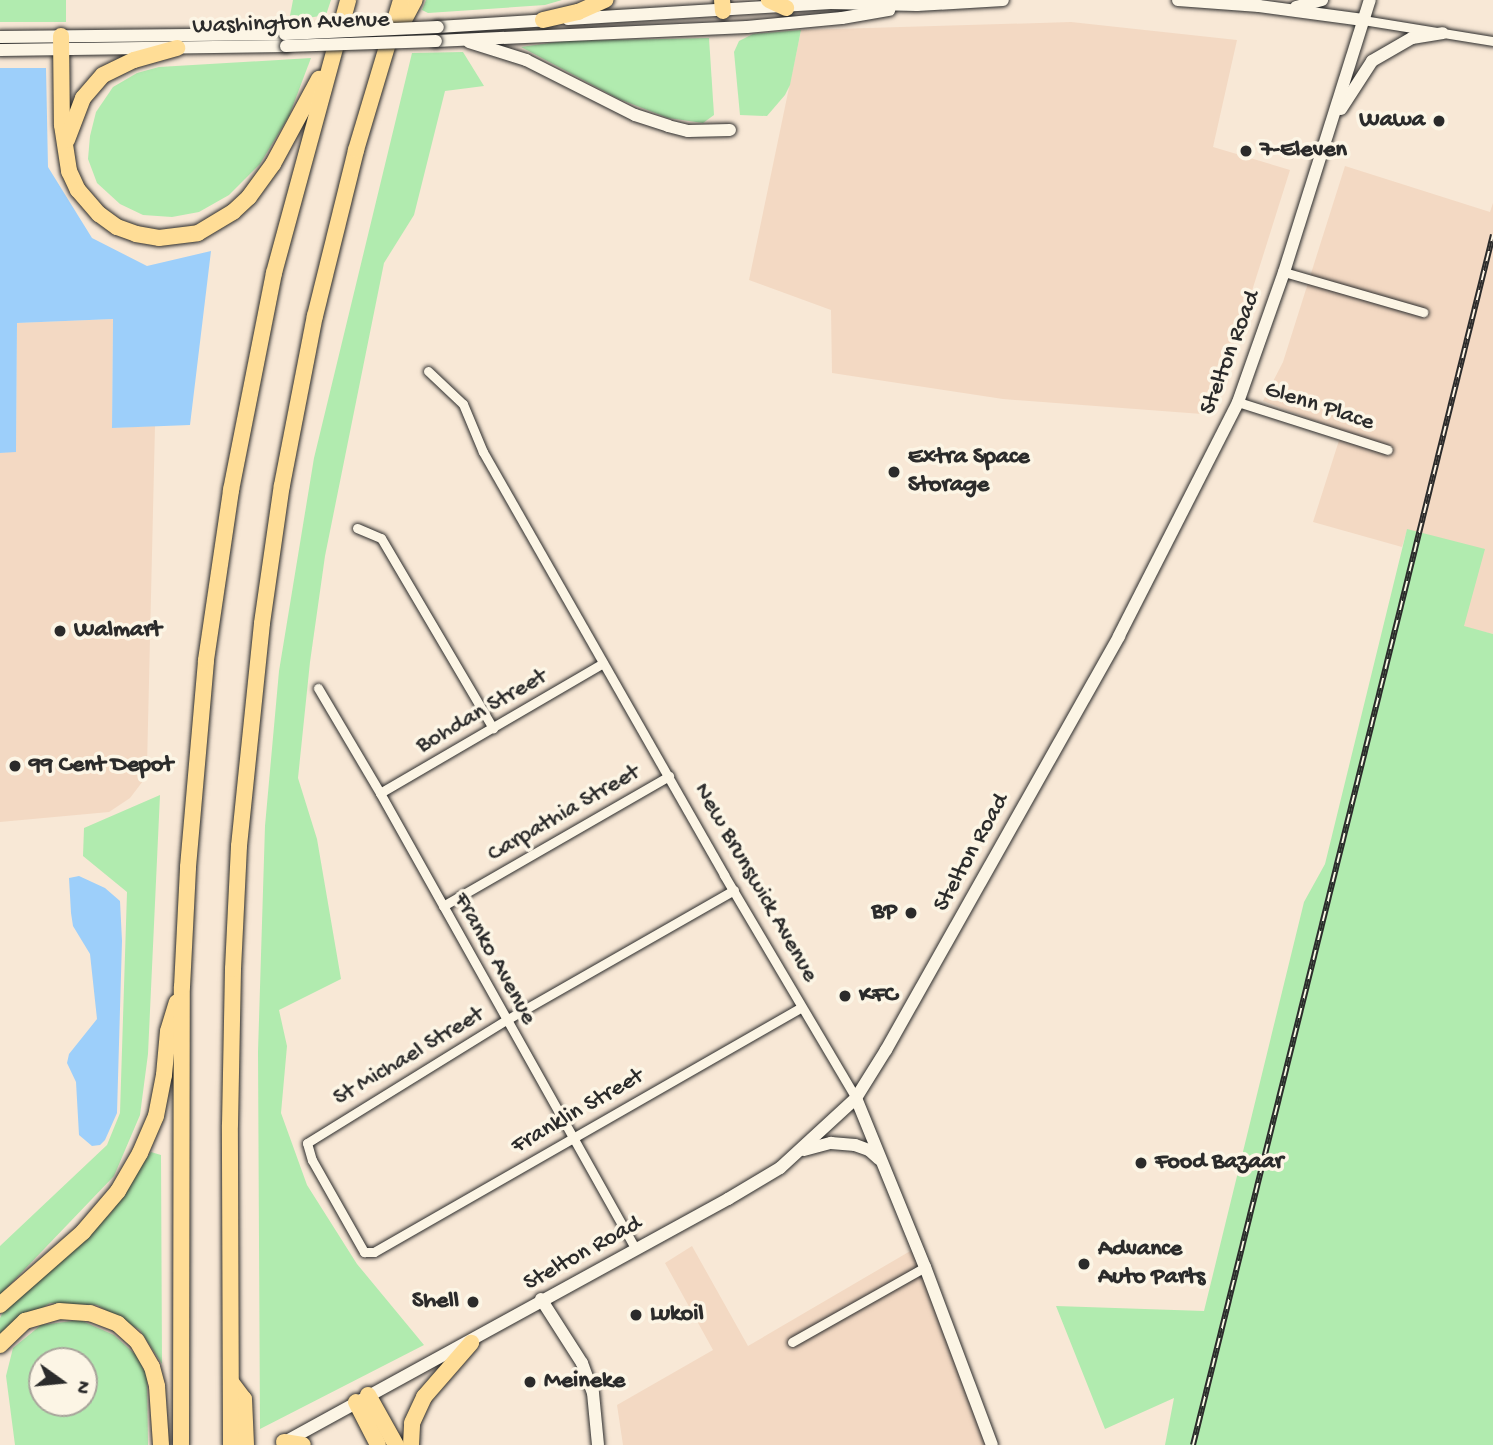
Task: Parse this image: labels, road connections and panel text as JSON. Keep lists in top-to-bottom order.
{
  "streets": {
    "main road": ["Washington Avenue", "Stelton Road", "New Brunswick Avenue"],
    "street": [
      "Glenn Place",
      "Bohdan Street",
      "Carpathia Street",
      "Franko Avenue",
      "St Michael Street",
      "Franklin Street"
    ]
  },
  "crossings": [
    ["Stelton Road", "Glenn Place"],
    ["Stelton Road", "New Brunswick Avenue"],
    ["Stelton Road", "Franko Avenue"],
    ["Bohdan Street", "New Brunswick Avenue"],
    ["Bohdan Street", "Franko Avenue"],
    ["Carpathia Street", "New Brunswick Avenue"],
    ["Carpathia Street", "Franko Avenue"],
    ["New Brunswick Avenue", "St Michael Street"],
    ["New Brunswick Avenue", "Franklin Street"],
    ["Franko Avenue", "St Michael Street"],
    ["Franko Avenue", "Franklin Street"],
    ["St Michael Street", "Franklin Street"]
  ],
  "places": [
    "Wawa",
    "7-Eleven",
    "Extra Space Storage",
    "Walmart",
    "99 Cent Depot",
    "BP",
    "KFC",
    "Food Bazaar",
    "Advance Auto Parts",
    "Shell",
    "Lukoil",
    "Meineke"
  ],
  "north": "right"
}
